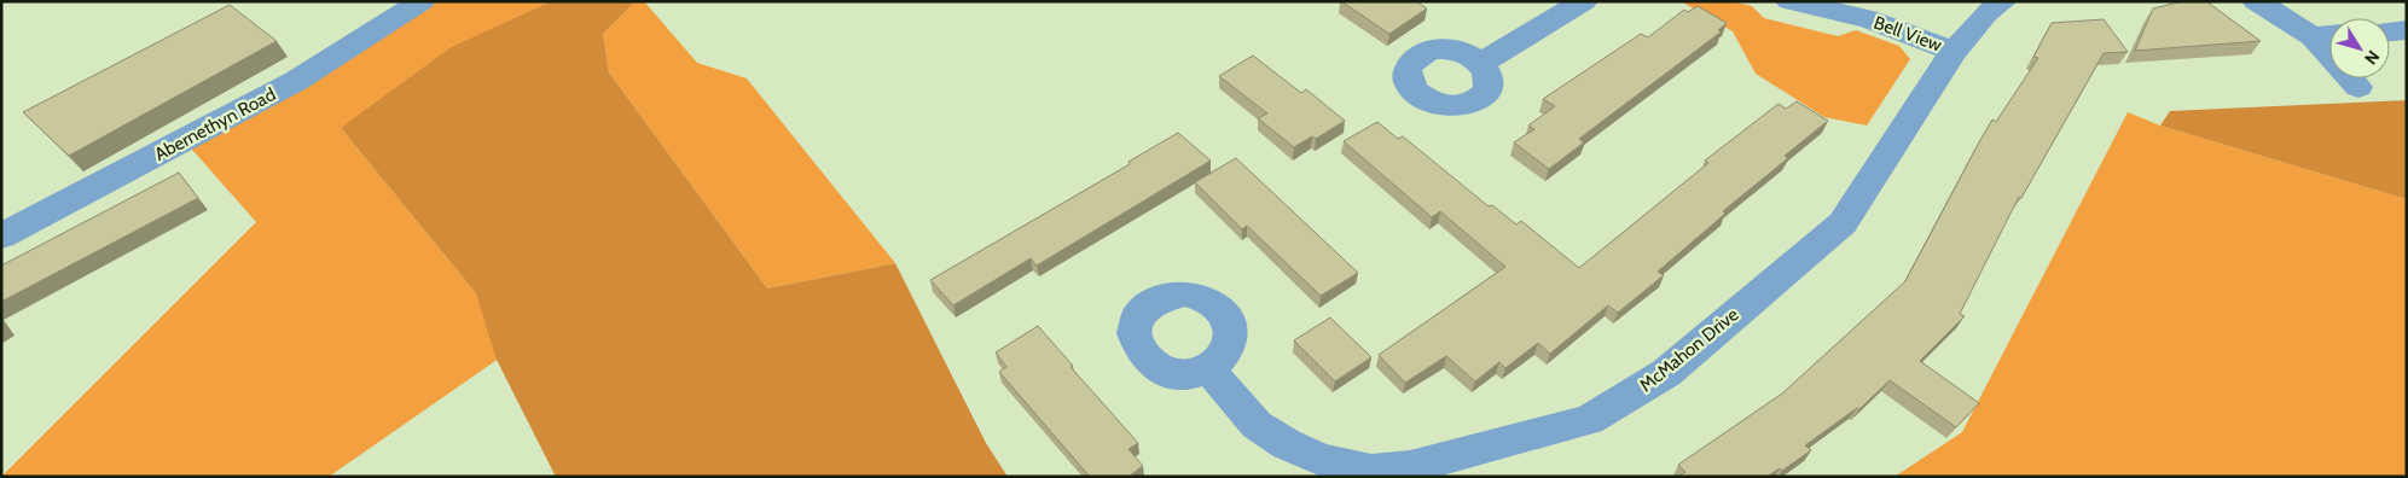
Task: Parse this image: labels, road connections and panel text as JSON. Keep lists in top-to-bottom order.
{
  "streets": {
    "street": ["Bell View", "Abernethyn Road", "McMahon Drive"]
  },
  "crossings": [
    ["Bell View", "McMahon Drive"]
  ],
  "north": "bottom right"
}
